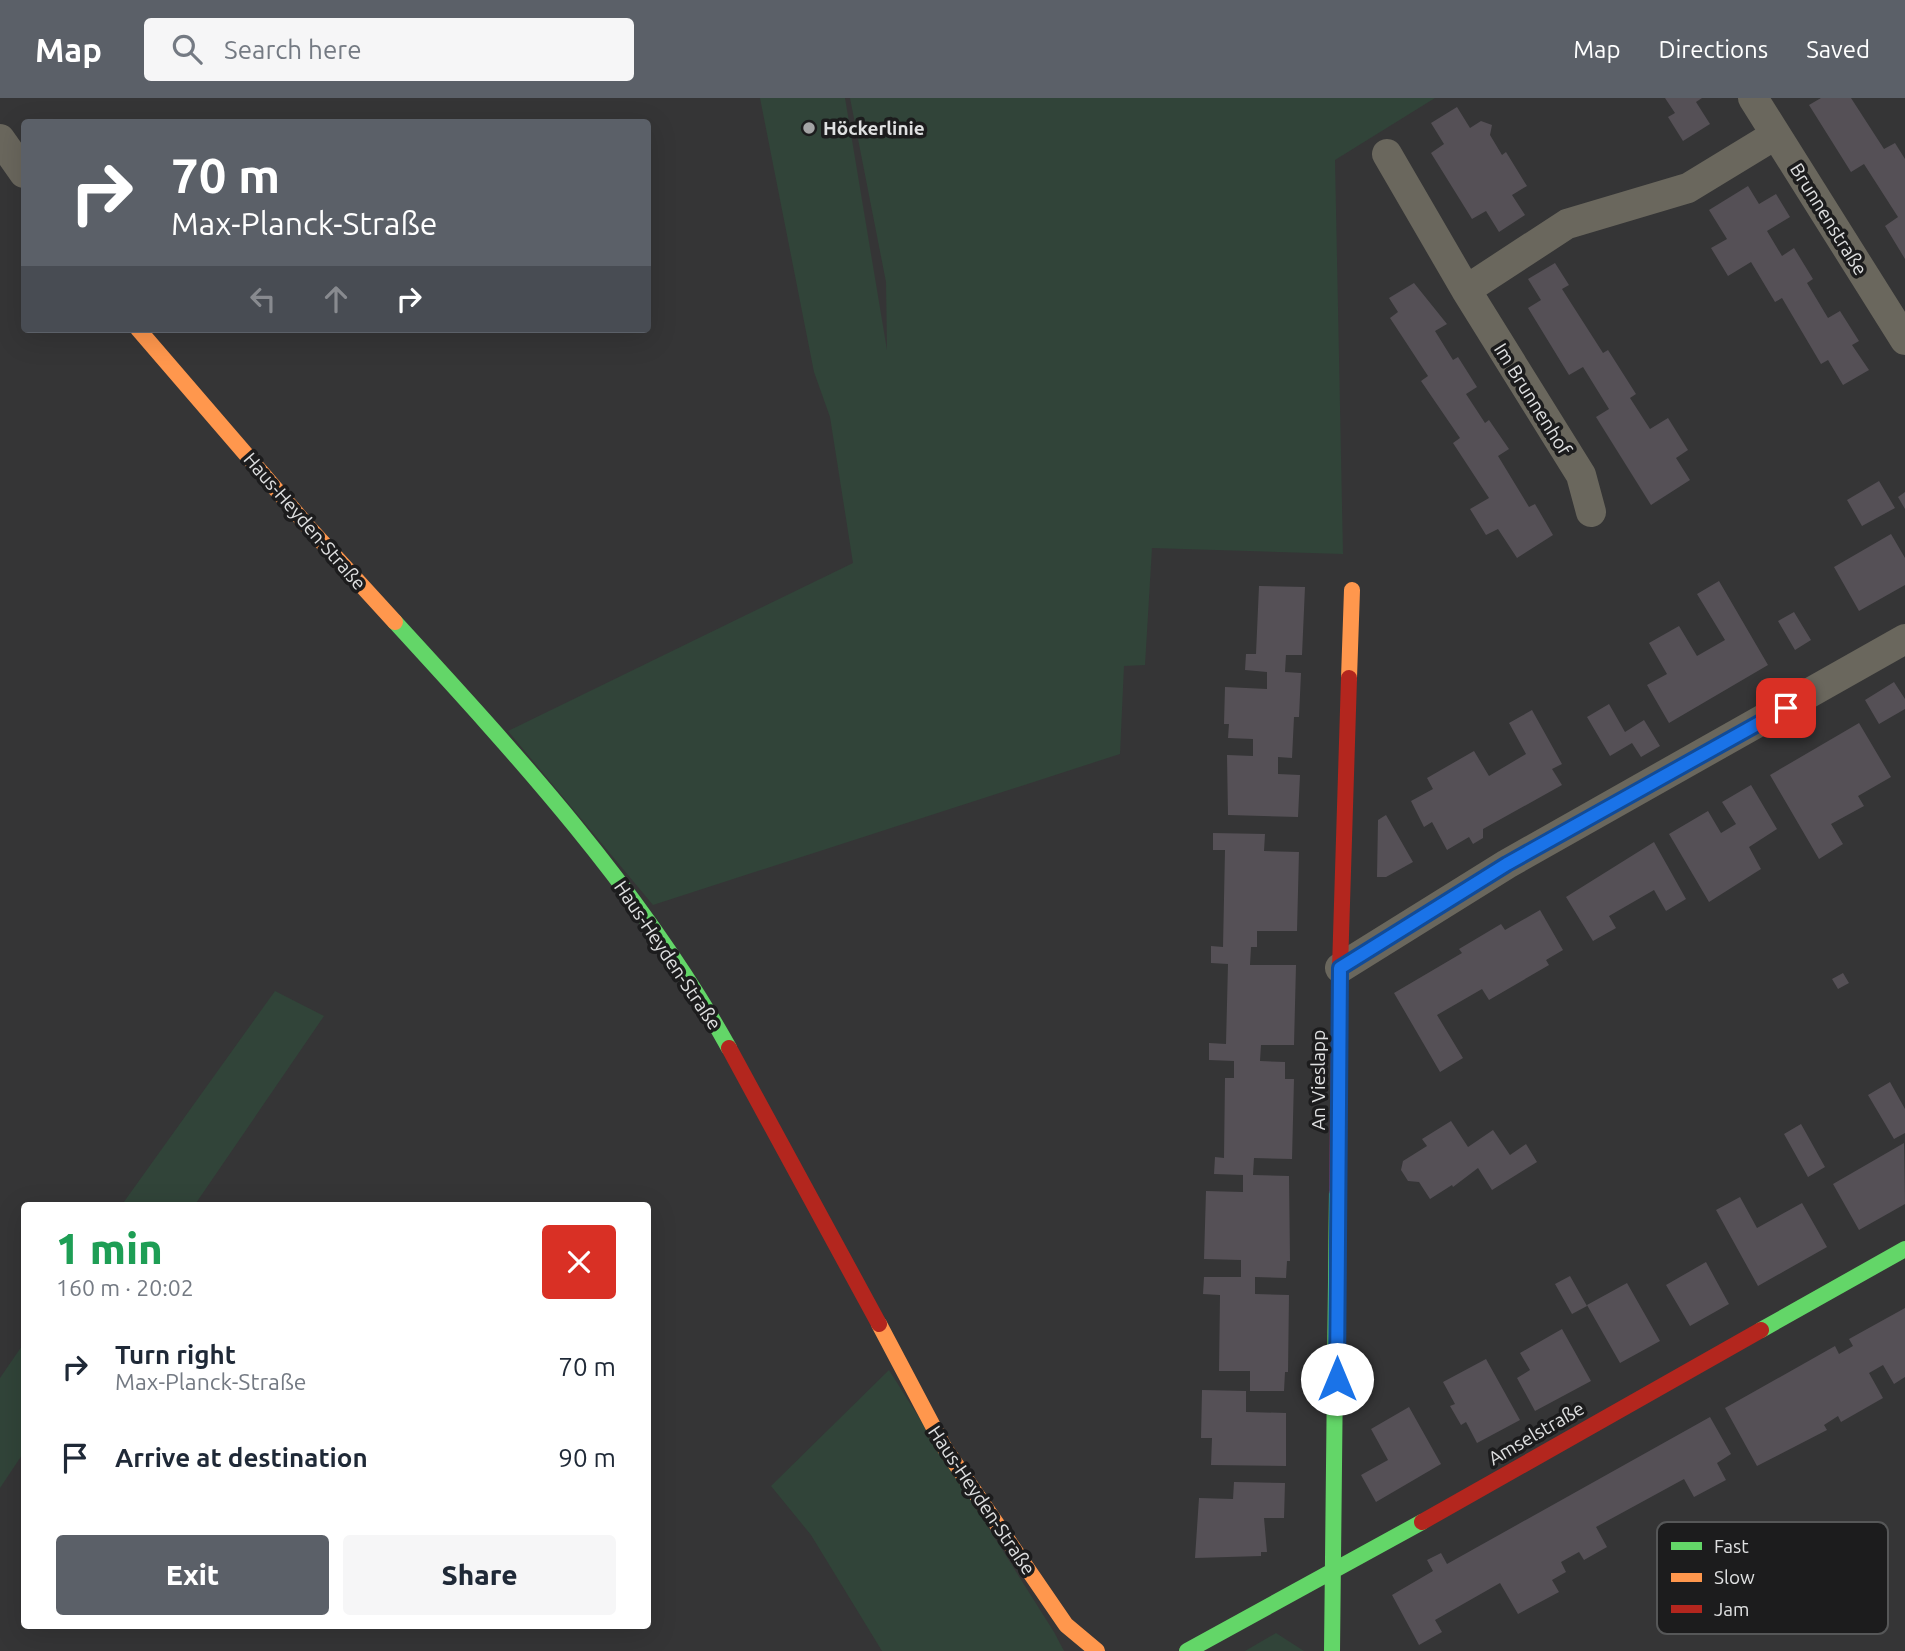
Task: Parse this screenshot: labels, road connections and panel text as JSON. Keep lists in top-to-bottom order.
{
  "streets": {
    "street": [
      "Brunnenstraße",
      "Im Brunnenhof",
      "Haus-Heyden-Straße",
      "An Vieslapp",
      "Amselstraße"
    ]
  },
  "crossings": [
    ["An Vieslapp", "Amselstraße"]
  ],
  "places": ["Höckerlinie"],
  "legend": ["Fast", "Slow", "Jam"],
  "page": {
    "header": "Map",
    "search": "Search here",
    "nav": ["Map", "Directions", "Saved"],
    "turn": ["70 m", "Max-Planck-Straße"],
    "heading": ["1 min", "160 m · 20:02"],
    "list": [
      {
        "name": "Turn right",
        "note": "Max-Planck-Straße",
        "value": "70 m"
      },
      {
        "name": "Arrive at destination",
        "value": "90 m"
      }
    ],
    "buttons": ["Exit", "Share"]
  }
}
